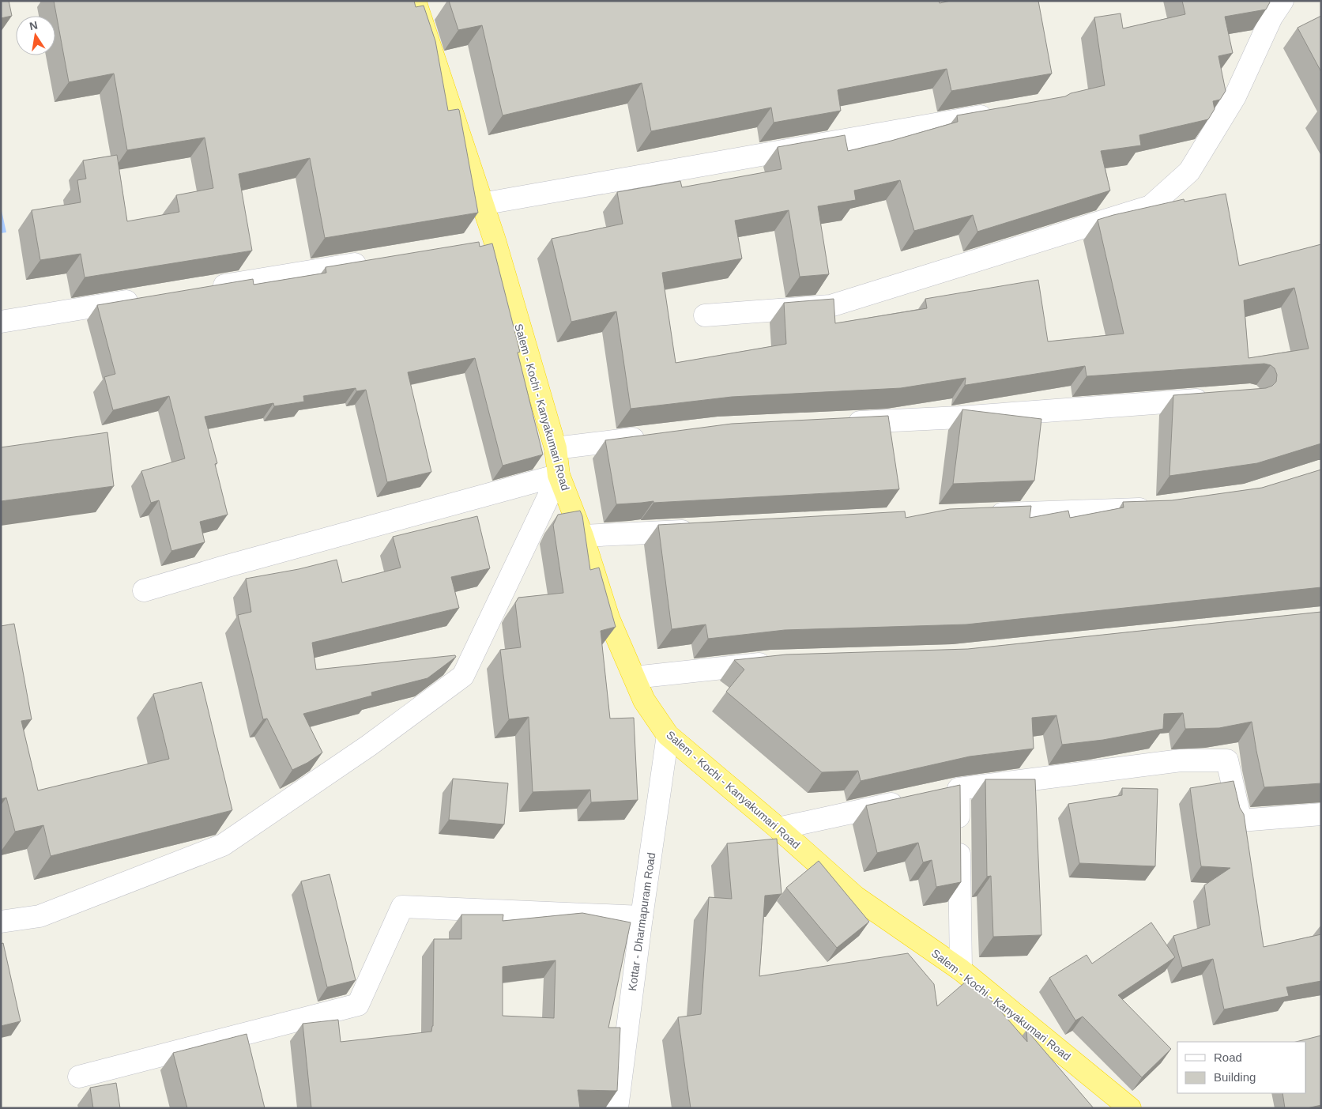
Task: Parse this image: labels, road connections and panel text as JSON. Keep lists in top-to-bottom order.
{
  "streets": {
    "highway": ["Salem - Kochi - Kanyakumari Road"],
    "street": ["Kottar - Dharmapuram Road"]
  },
  "crossings": [
    ["Salem - Kochi - Kanyakumari Road", "Kottar - Dharmapuram Road"]
  ],
  "legend": ["Road", "Building"],
  "north": "top"
}
